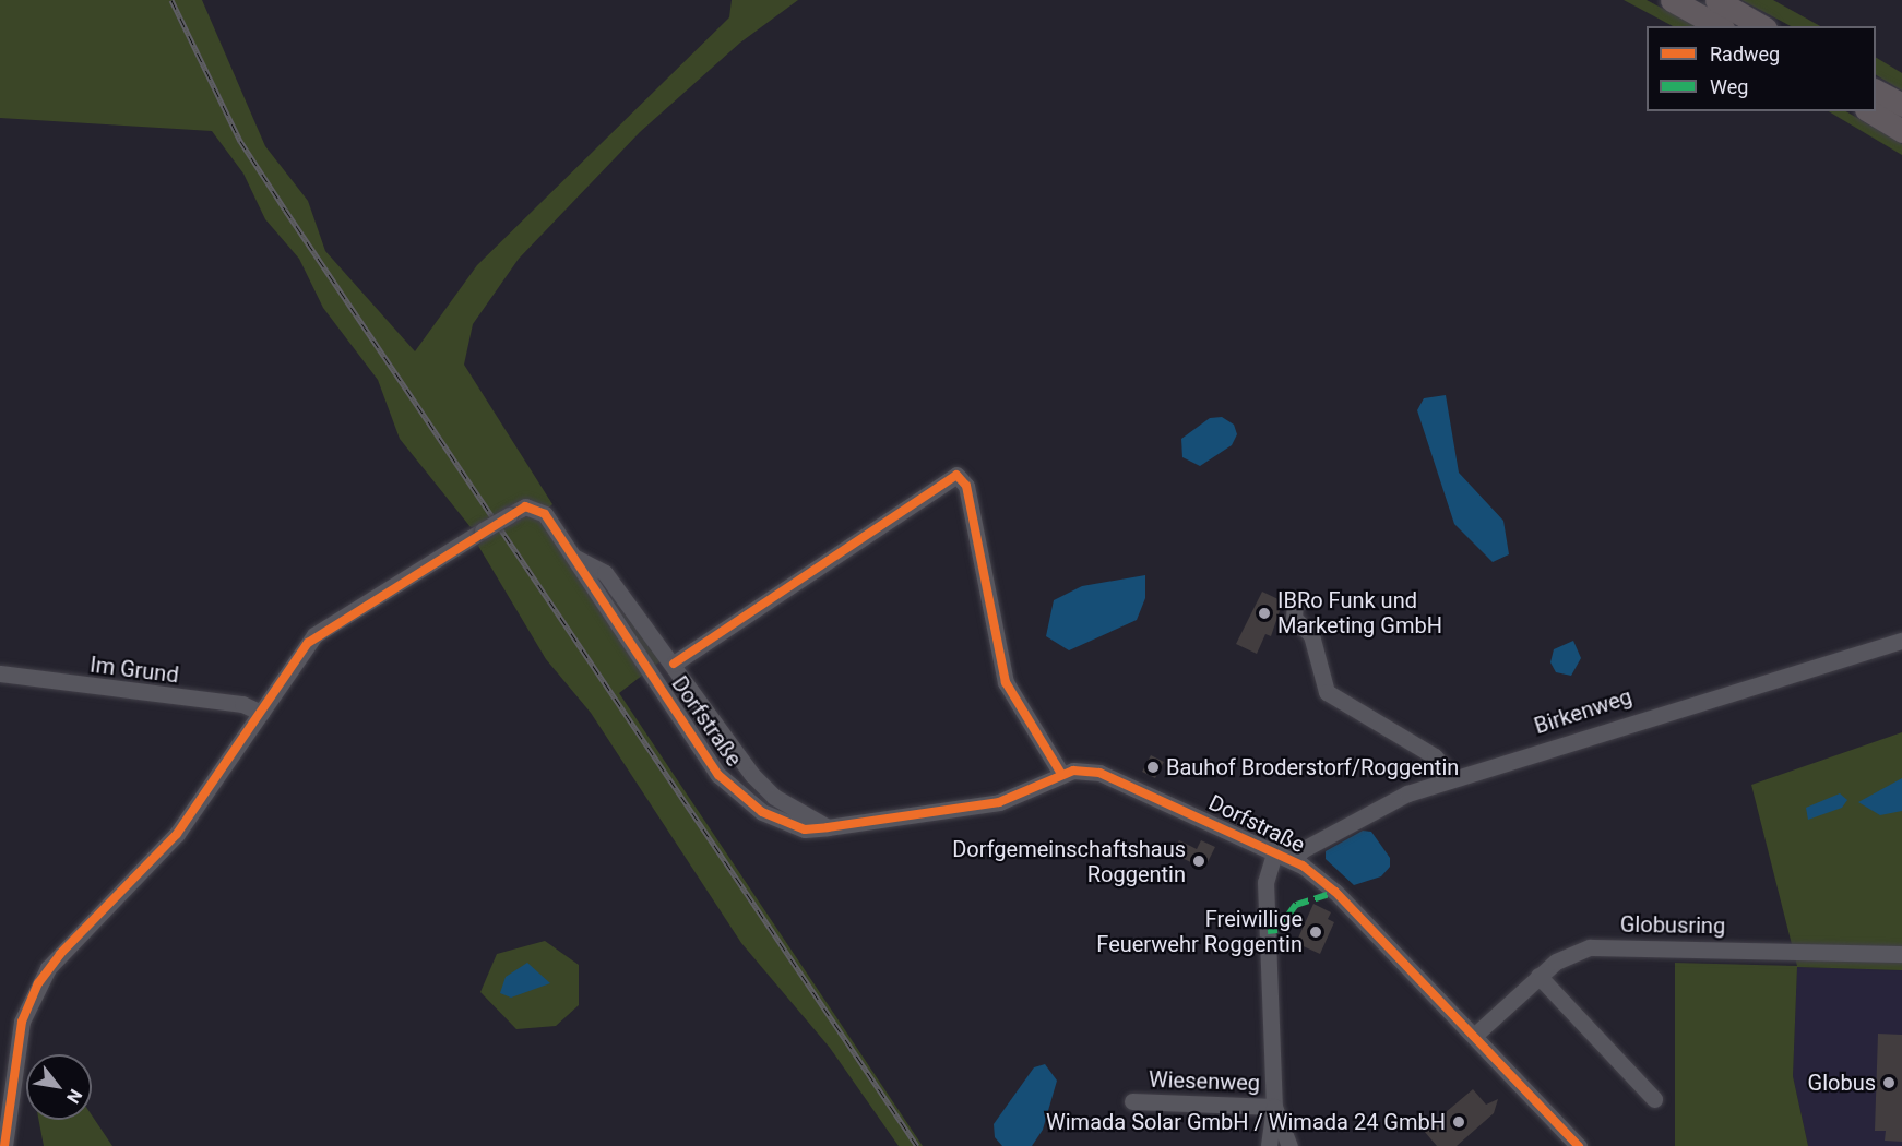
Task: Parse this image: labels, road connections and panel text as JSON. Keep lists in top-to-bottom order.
{
  "streets": {
    "street": [
      "Im Grund",
      "Birkenweg",
      "Dorfstraße",
      "Globusring",
      "Wiesenweg"
    ]
  },
  "crossings": [
    ["Im Grund", "Dorfstraße"],
    ["Birkenweg", "Dorfstraße"],
    ["Dorfstraße", "Globusring"]
  ],
  "places": [
    "IBRo Funk und Marketing GmbH",
    "Bauhof Broderstorf/Roggentin",
    "Dorfgemeinschaftshaus Roggentin",
    "Freiwillige Feuerwehr Roggentin",
    "Globus",
    "Wimada Solar GmbH / Wimada 24 GmbH"
  ],
  "legend": ["Radweg", "Weg"],
  "north": "bottom right"
}
